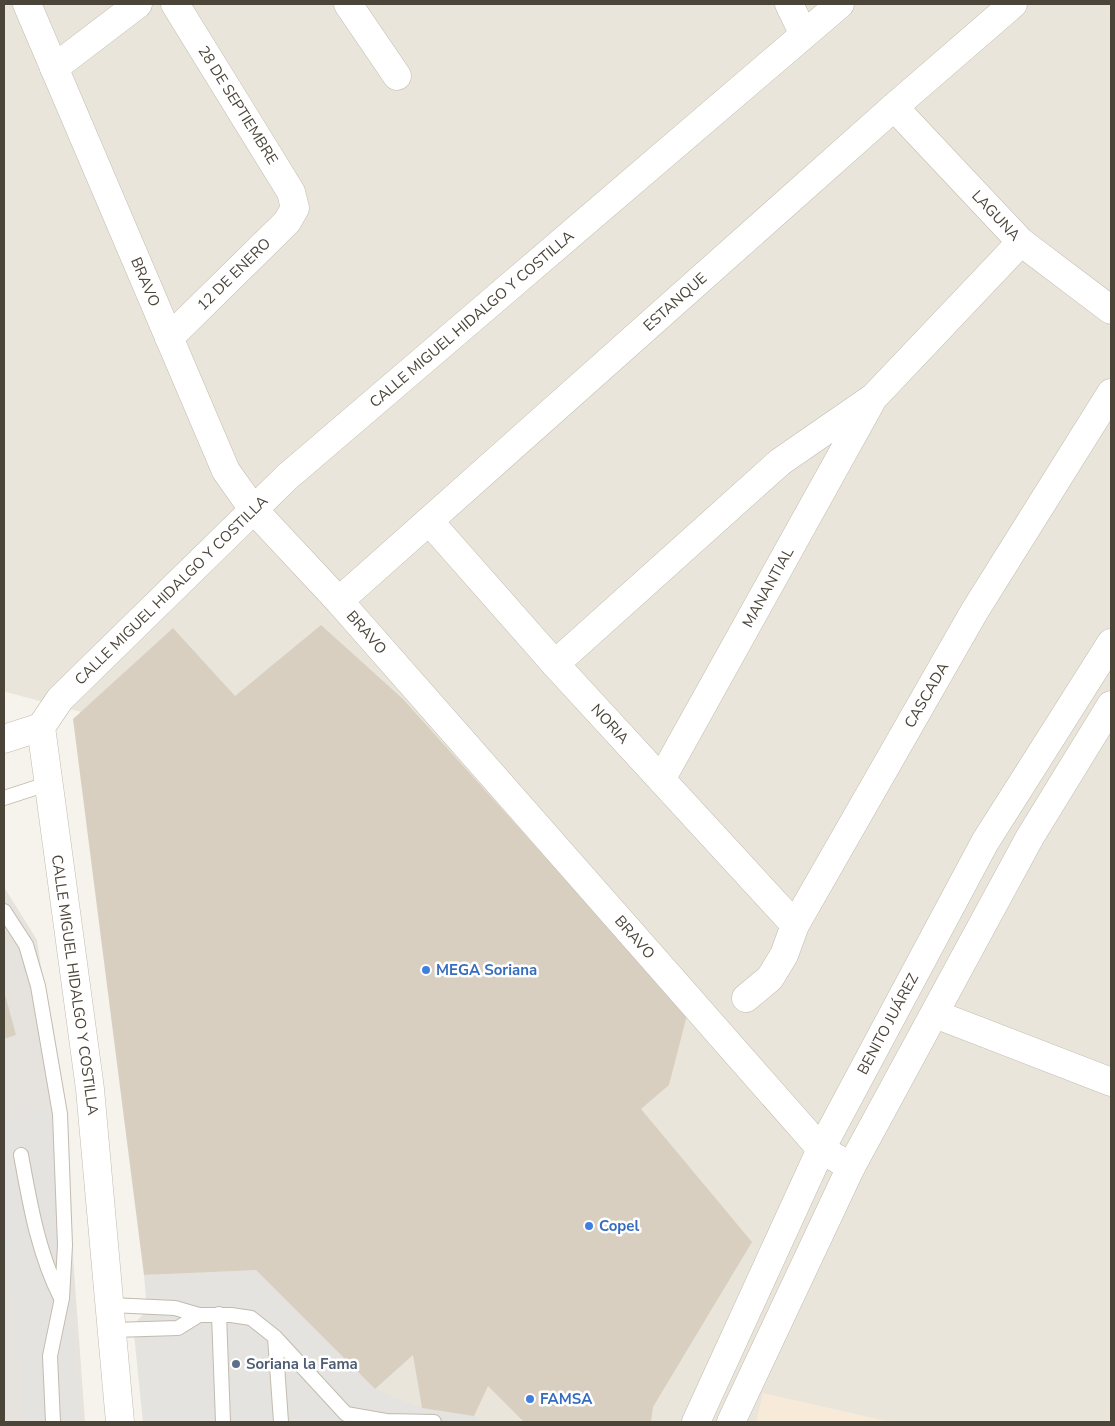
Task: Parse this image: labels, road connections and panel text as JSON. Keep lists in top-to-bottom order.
{
  "streets": {
    "street": [
      "28 DE SEPTIEMBRE",
      "LAGUNA",
      "12 DE ENERO",
      "BRAVO",
      "ESTANQUE",
      "CALLE MIGUEL HIDALGO Y COSTILLA",
      "MANANTIAL",
      "CASCADA",
      "NORIA",
      "BENITO JUÁREZ"
    ]
  },
  "crossings": [
    ["28 DE SEPTIEMBRE", "12 DE ENERO"],
    ["LAGUNA", "ESTANQUE"],
    ["LAGUNA", "MANANTIAL"],
    ["12 DE ENERO", "BRAVO"],
    ["BRAVO", "ESTANQUE"],
    ["BRAVO", "CALLE MIGUEL HIDALGO Y COSTILLA"],
    ["BRAVO", "BENITO JUÁREZ"],
    ["ESTANQUE", "NORIA"],
    ["MANANTIAL", "NORIA"],
    ["CASCADA", "NORIA"]
  ],
  "places": [
    "MEGA Soriana",
    "Copel",
    "Soriana la Fama",
    "FAMSA"
  ]
}
